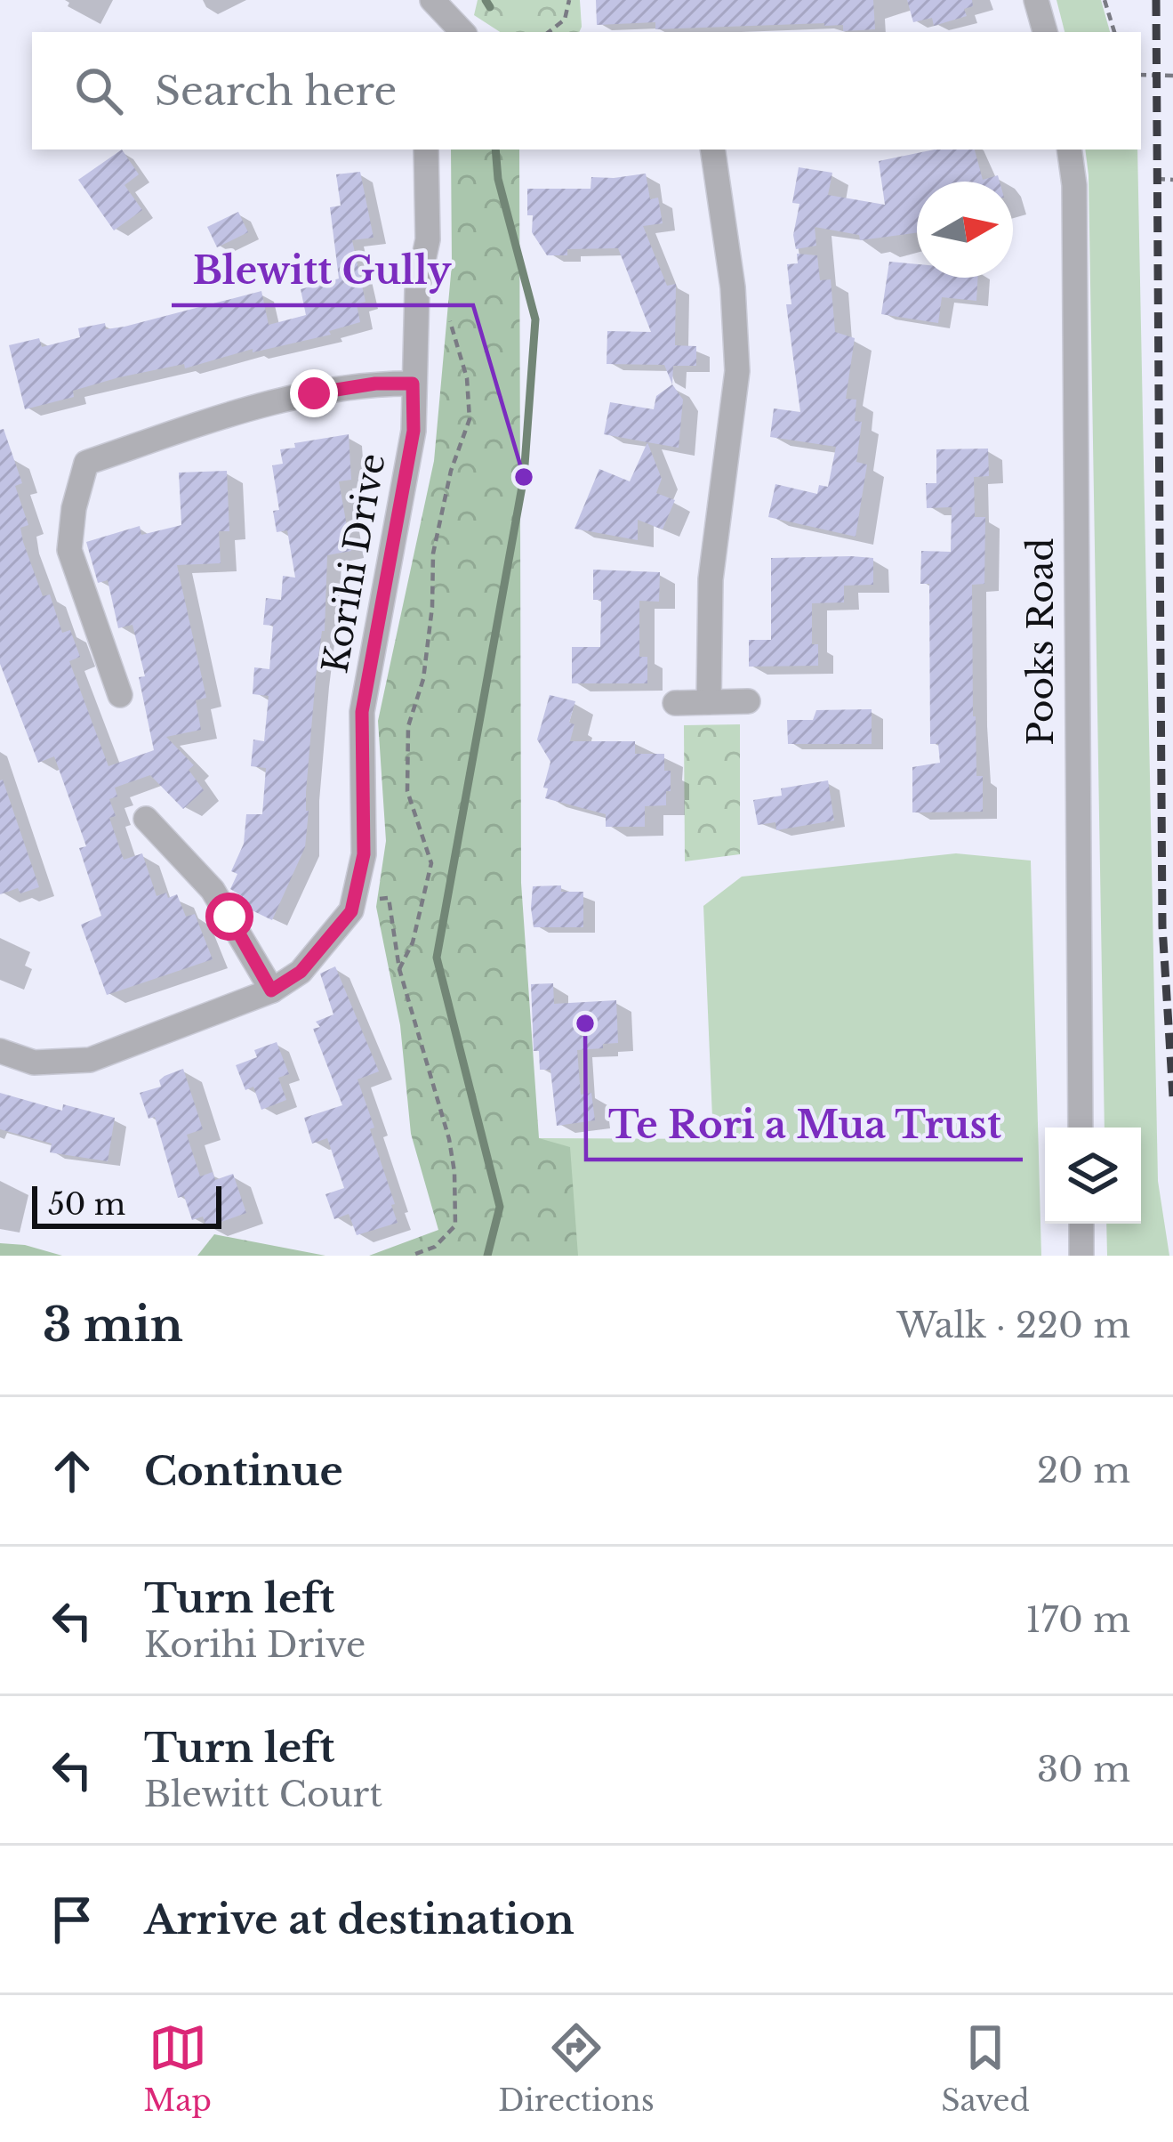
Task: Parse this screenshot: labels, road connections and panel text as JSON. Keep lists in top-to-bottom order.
{
  "streets": {
    "street": ["Korihi Drive", "Pooks Road"]
  },
  "places": ["Blewitt Gully", "Te Rori a Mua Trust"],
  "scale_bar": "50 m",
  "north": "right",
  "page": {
    "search": "Search here",
    "scale": "50 m",
    "heading": ["3 min", "Walk · 220 m"],
    "list": [
      ["Continue", "20 m"],
      ["Turn left", "Korihi Drive", "170 m"],
      ["Turn left", "Blewitt Court", "30 m"],
      "Arrive at destination"
    ],
    "nav": ["Map", "Directions", "Saved"]
  }
}
